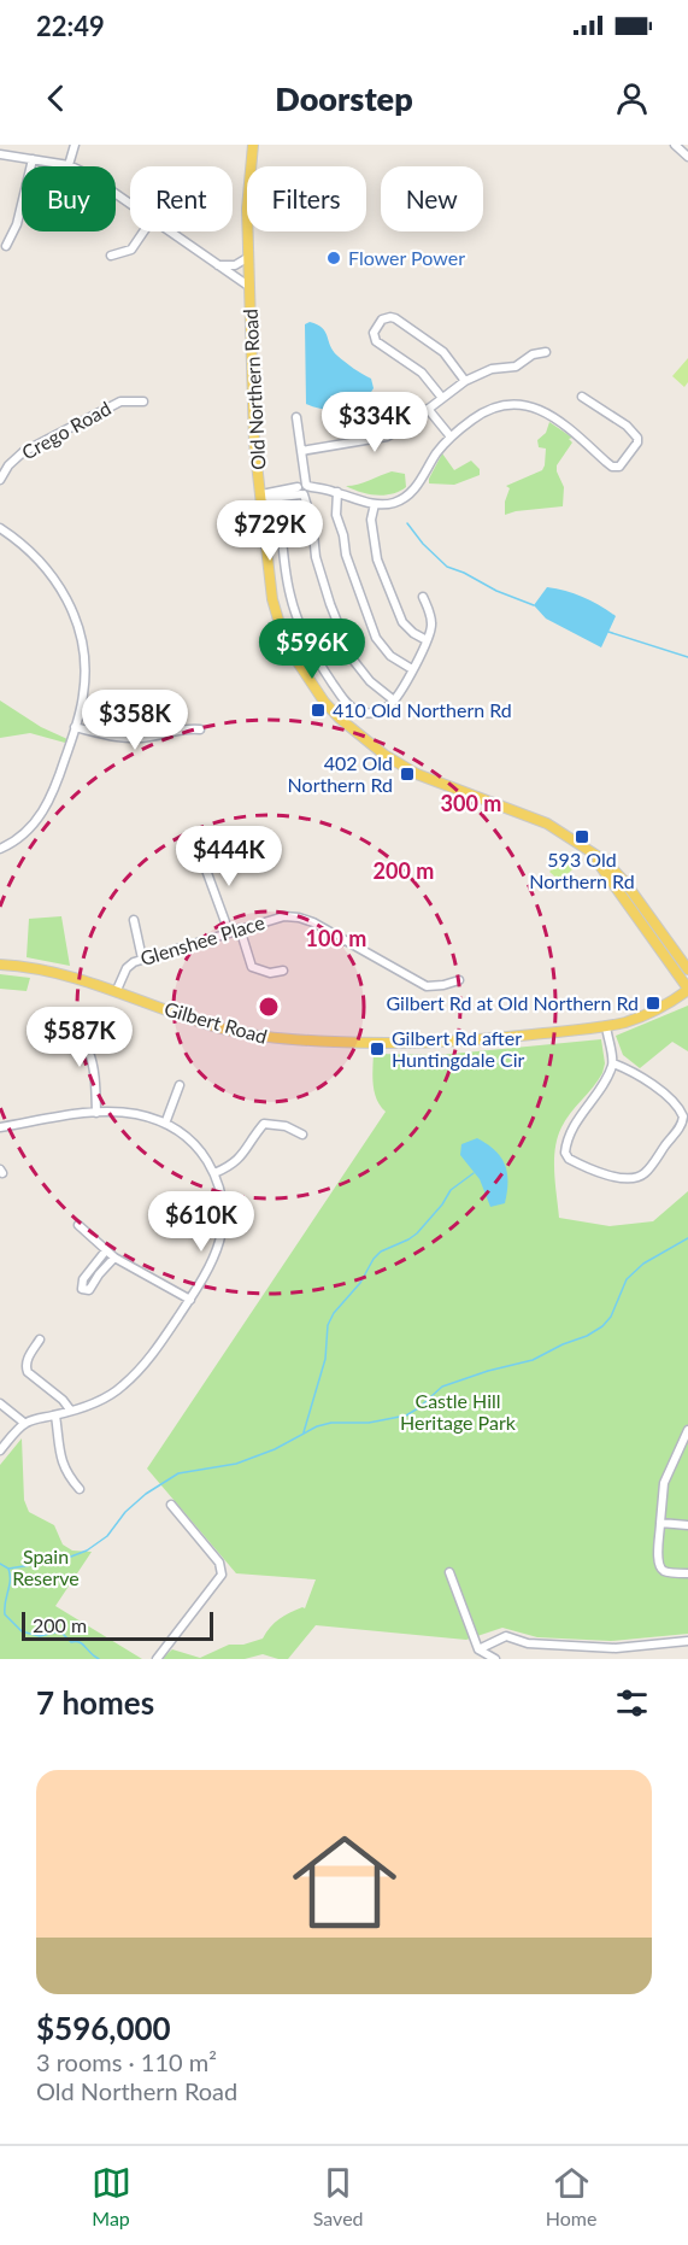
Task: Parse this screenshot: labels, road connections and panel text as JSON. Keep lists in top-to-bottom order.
{
  "streets": {
    "main road": ["Old Northern Road", "Gilbert Road"],
    "street": ["Crego Road", "Glenshee Place"]
  },
  "crossings": [
    ["Old Northern Road", "Gilbert Road"],
    ["Glenshee Place", "Gilbert Road"]
  ],
  "parks": ["Castle Hill Heritage Park", "Spain Reserve"],
  "places": {
    "other": ["Flower Power"],
    "transit": [
      "410 Old Northern Rd",
      "402 Old Northern Rd",
      "593 Old Northern Rd",
      "Gilbert Rd at Old Northern Rd",
      "Gilbert Rd after Huntingdale Cir"
    ]
  },
  "scale_bar": "200 m",
  "page": {
    "status": "22:49",
    "header": "Doorstep",
    "chip": [
      "Buy",
      "Rent",
      "Filters",
      "New"
    ],
    "price": [
      "$334K",
      "$729K",
      "$596K",
      "$358K",
      "$444K",
      "$587K",
      "$610K"
    ],
    "scale": "200 m",
    "heading": "7 homes",
    "list": [
      {
        "name": "$596,000",
        "note": "3 rooms · 110 m² · Old Northern Road"
      }
    ],
    "tabs": ["Map", "Saved", "Home"]
  },
  "rings": ["300 m", "200 m", "100 m"]
}
